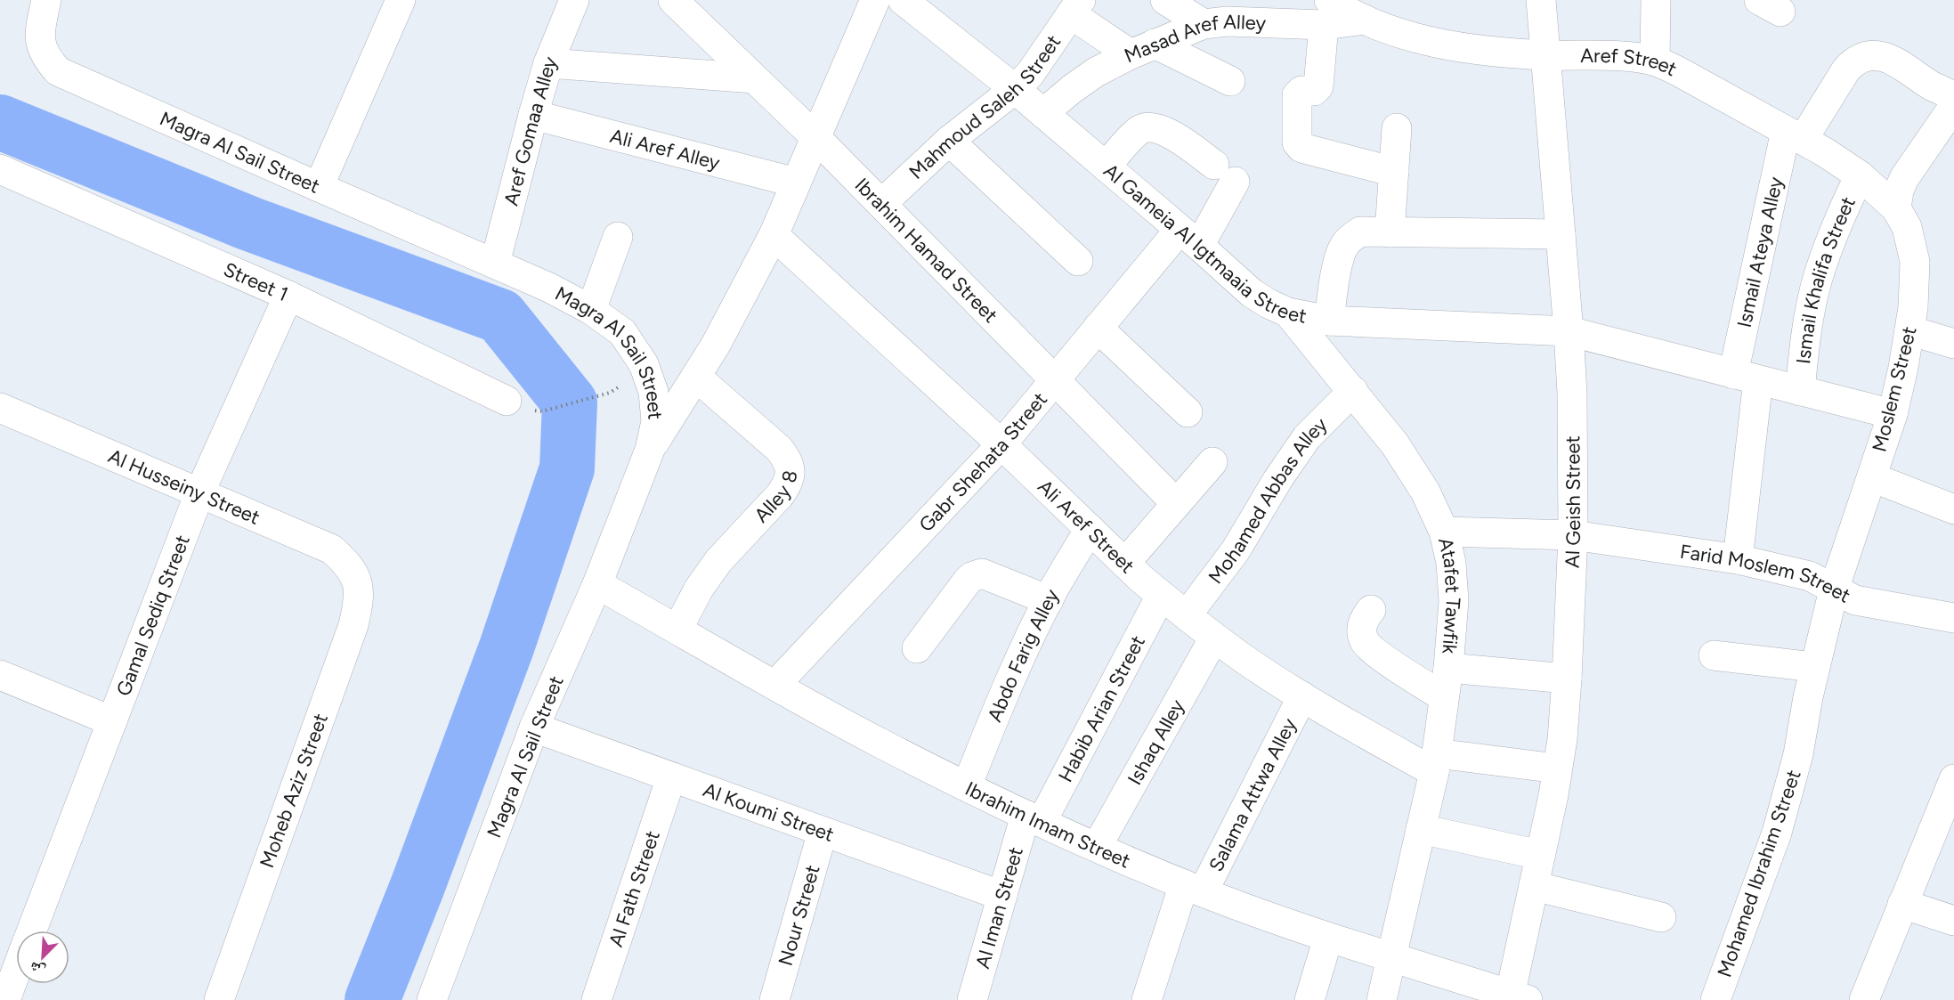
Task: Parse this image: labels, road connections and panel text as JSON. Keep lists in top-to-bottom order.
{
  "streets": {
    "street": [
      "Masad Aref Alley",
      "Aref Street",
      "Mahmoud Saleh Street",
      "Aref Gomaa Alley",
      "Ali Aref Alley",
      "Magra Al Sail Street",
      "Al Gameia Al Igtmaaia Street",
      "Ibrahim Hamad Street",
      "Ismail Ateya Alley",
      "Street 1",
      "Ismail Khalifa Street",
      "Moslem Street",
      "Gabr Shehata Street",
      "Al Husseiny Street",
      "Alley 8",
      "Mohamed Abbas Alley",
      "Al Geish Street",
      "Ali Aref Street",
      "Farid Moslem Street",
      "Atafet Tawfik",
      "Gamal Sediq Street",
      "Abdo Farig Alley",
      "Habib Arian Street",
      "Ishaq Alley",
      "Moheb Aziz Street",
      "Salama Attwa Alley",
      "Al Koumi Street",
      "Ibrahim Imam Street",
      "Mohamed Ibrahim Street",
      "Al Fath Street",
      "Al Iman Street",
      "Nour Street"
    ]
  },
  "crossings": [
    ["Masad Aref Alley", "Aref Street"],
    ["Masad Aref Alley", "Al Gameia Al Igtmaaia Street"],
    ["Aref Street", "Ismail Ateya Alley"],
    ["Aref Street", "Ismail Khalifa Street"],
    ["Aref Street", "Moslem Street"],
    ["Aref Street", "Al Geish Street"],
    ["Mahmoud Saleh Street", "Al Gameia Al Igtmaaia Street"],
    ["Mahmoud Saleh Street", "Ibrahim Hamad Street"],
    ["Aref Gomaa Alley", "Ali Aref Alley"],
    ["Aref Gomaa Alley", "Magra Al Sail Street"],
    ["Magra Al Sail Street", "Al Koumi Street"],
    ["Magra Al Sail Street", "Ibrahim Imam Street"],
    ["Al Gameia Al Igtmaaia Street", "Ismail Ateya Alley"],
    ["Al Gameia Al Igtmaaia Street", "Ismail Khalifa Street"],
    ["Al Gameia Al Igtmaaia Street", "Moslem Street"],
    ["Al Gameia Al Igtmaaia Street", "Gabr Shehata Street"],
    ["Al Gameia Al Igtmaaia Street", "Al Geish Street"],
    ["Al Gameia Al Igtmaaia Street", "Atafet Tawfik"],
    ["Ibrahim Hamad Street", "Gabr Shehata Street"],
    ["Ismail Ateya Alley", "Farid Moslem Street"],
    ["Street 1", "Gamal Sediq Street"],
    ["Moslem Street", "Farid Moslem Street"],
    ["Moslem Street", "Mohamed Ibrahim Street"],
    ["Gabr Shehata Street", "Ali Aref Street"],
    ["Gabr Shehata Street", "Ibrahim Imam Street"],
    ["Al Husseiny Street", "Gamal Sediq Street"],
    ["Al Husseiny Street", "Moheb Aziz Street"],
    ["Alley 8", "Ibrahim Imam Street"],
    ["Mohamed Abbas Alley", "Ali Aref Street"],
    ["Mohamed Abbas Alley", "Atafet Tawfik"],
    ["Al Geish Street", "Ali Aref Street"],
    ["Al Geish Street", "Farid Moslem Street"],
    ["Al Geish Street", "Ibrahim Imam Street"],
    ["Ali Aref Street", "Atafet Tawfik"],
    ["Ali Aref Street", "Abdo Farig Alley"],
    ["Ali Aref Street", "Habib Arian Street"],
    ["Ali Aref Street", "Ishaq Alley"],
    ["Ali Aref Street", "Salama Attwa Alley"],
    ["Farid Moslem Street", "Atafet Tawfik"],
    ["Farid Moslem Street", "Mohamed Ibrahim Street"],
    ["Atafet Tawfik", "Ibrahim Imam Street"],
    ["Abdo Farig Alley", "Ibrahim Imam Street"],
    ["Habib Arian Street", "Ibrahim Imam Street"],
    ["Habib Arian Street", "Al Iman Street"],
    ["Ishaq Alley", "Ibrahim Imam Street"],
    ["Salama Attwa Alley", "Ibrahim Imam Street"],
    ["Al Koumi Street", "Al Fath Street"],
    ["Al Koumi Street", "Al Iman Street"],
    ["Al Koumi Street", "Nour Street"],
    ["Ibrahim Imam Street", "Al Iman Street"]
  ],
  "north": "bottom left"
}
